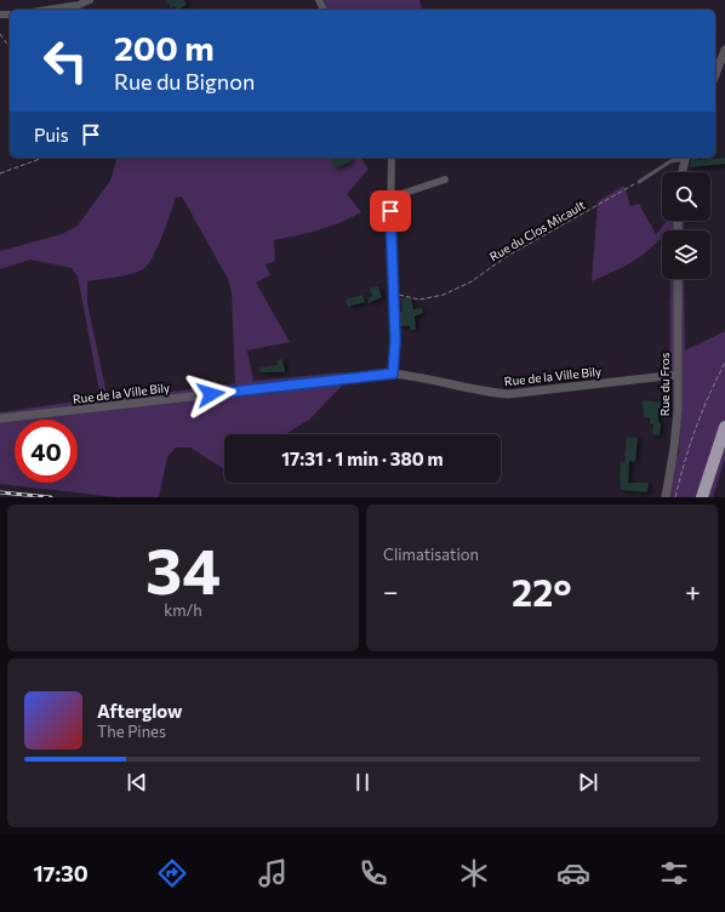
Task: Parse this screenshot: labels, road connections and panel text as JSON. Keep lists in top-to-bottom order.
{
  "streets": {
    "street": ["Rue de la Ville Bily", "Rue du Fros"],
    "path": ["Rue du Clos Micault"]
  },
  "crossings": [
    ["Rue de la Ville Bily", "Rue du Fros"]
  ],
  "page": {
    "turn": ["200 m", "Rue du Bignon"],
    "then": "Puis",
    "limit": "40",
    "trip": "17:31 · 1 min · 380 m",
    "tile": [
      ["34", "km/h"],
      "Climatisation"
    ],
    "heat": ["−", "22°", "+"],
    "song": ["Afterglow", "The Pines"],
    "tabs": "17:30"
  }
}
